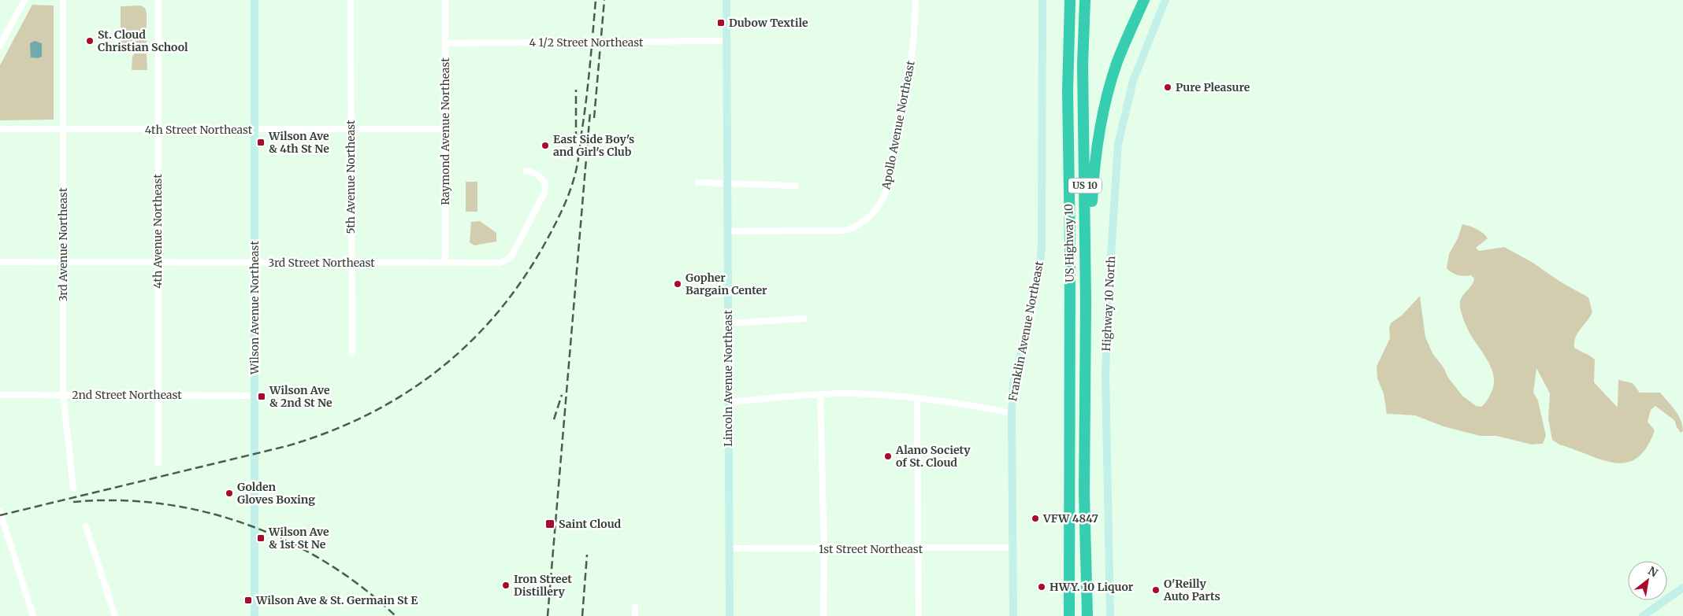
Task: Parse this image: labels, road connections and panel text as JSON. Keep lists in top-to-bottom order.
{
  "streets": {
    "highway": ["US 10", "US Highway 10"],
    "street": [
      "4 1/2 Street Northeast",
      "Apollo Avenue Northeast",
      "4th Street Northeast",
      "Raymond Avenue Northeast",
      "5th Avenue Northeast",
      "4th Avenue Northeast",
      "3rd Avenue Northeast",
      "3rd Street Northeast",
      "Highway 10 North",
      "Wilson Avenue Northeast",
      "Franklin Avenue Northeast",
      "Lincoln Avenue Northeast",
      "2nd Street Northeast",
      "1st Street Northeast"
    ]
  },
  "crossings": [
    ["4 1/2 Street Northeast", "Raymond Avenue Northeast"],
    ["4 1/2 Street Northeast", "Lincoln Avenue Northeast"],
    ["Apollo Avenue Northeast", "Lincoln Avenue Northeast"],
    ["4th Street Northeast", "Raymond Avenue Northeast"],
    ["4th Street Northeast", "5th Avenue Northeast"],
    ["4th Street Northeast", "4th Avenue Northeast"],
    ["4th Street Northeast", "3rd Avenue Northeast"],
    ["4th Street Northeast", "Wilson Avenue Northeast"],
    ["Raymond Avenue Northeast", "3rd Street Northeast"],
    ["5th Avenue Northeast", "3rd Street Northeast"],
    ["4th Avenue Northeast", "3rd Street Northeast"],
    ["4th Avenue Northeast", "2nd Street Northeast"],
    ["3rd Avenue Northeast", "3rd Street Northeast"],
    ["3rd Avenue Northeast", "2nd Street Northeast"],
    ["3rd Street Northeast", "Wilson Avenue Northeast"],
    ["Wilson Avenue Northeast", "2nd Street Northeast"],
    ["Franklin Avenue Northeast", "1st Street Northeast"],
    ["Lincoln Avenue Northeast", "1st Street Northeast"]
  ],
  "places": {
    "transit": [
      "Dubow Textile",
      "Wilson Ave & 4th St Ne",
      "Wilson Ave & 2nd St Ne",
      "Saint Cloud",
      "Wilson Ave & 1st St Ne",
      "Wilson Ave & St. Germain St E"
    ],
    "other": [
      "St. Cloud Christian School",
      "Pure Pleasure",
      "East Side Boy's and Girl's Club",
      "Gopher Bargain Center",
      "Alano Society of St. Cloud",
      "Golden Gloves Boxing",
      "VFW 4847",
      "Iron Street Distillery",
      "HWY. 10 Liquor",
      "O'Reilly Auto Parts"
    ]
  },
  "north": "top right"
}
